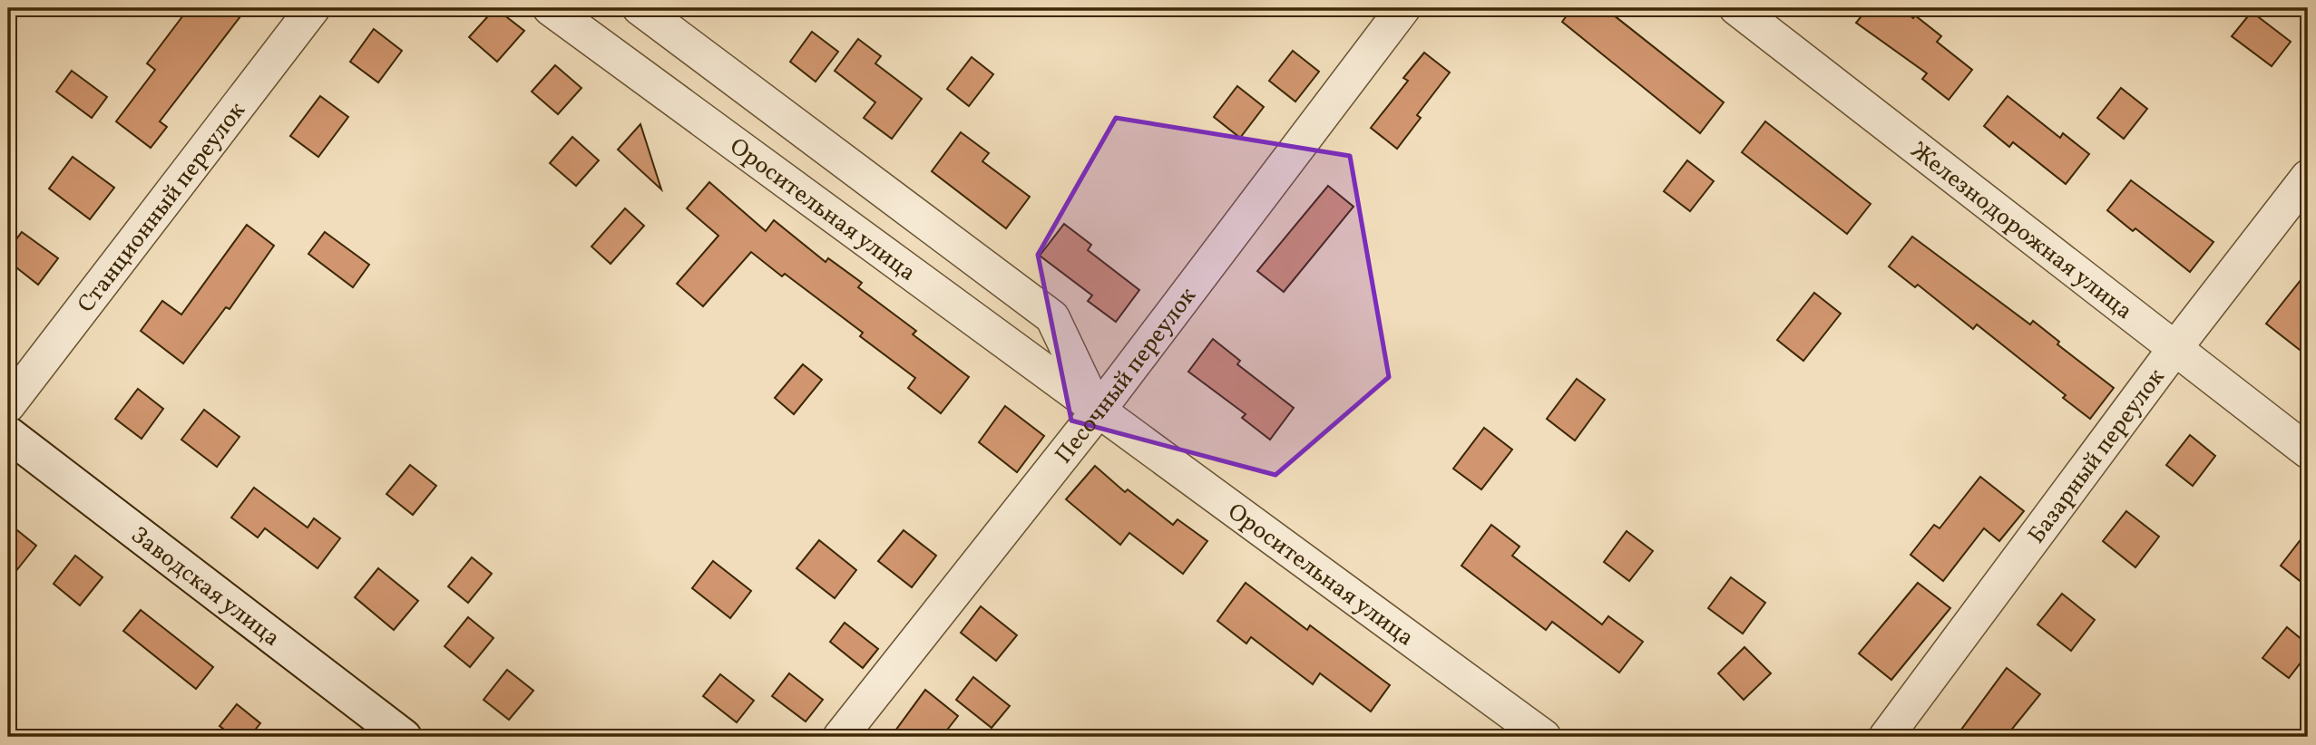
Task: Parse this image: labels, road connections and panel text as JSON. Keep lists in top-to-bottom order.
{
  "streets": {
    "main road": ["Заводская улица"],
    "street": [
      "Станционный переулок",
      "Оросительная улица",
      "Железнодорожная улица",
      "Песочный переулок",
      "Базарный переулок"
    ]
  },
  "crossings": [
    ["Оросительная улица", "Песочный переулок"],
    ["Железнодорожная улица", "Базарный переулок"]
  ]
}
